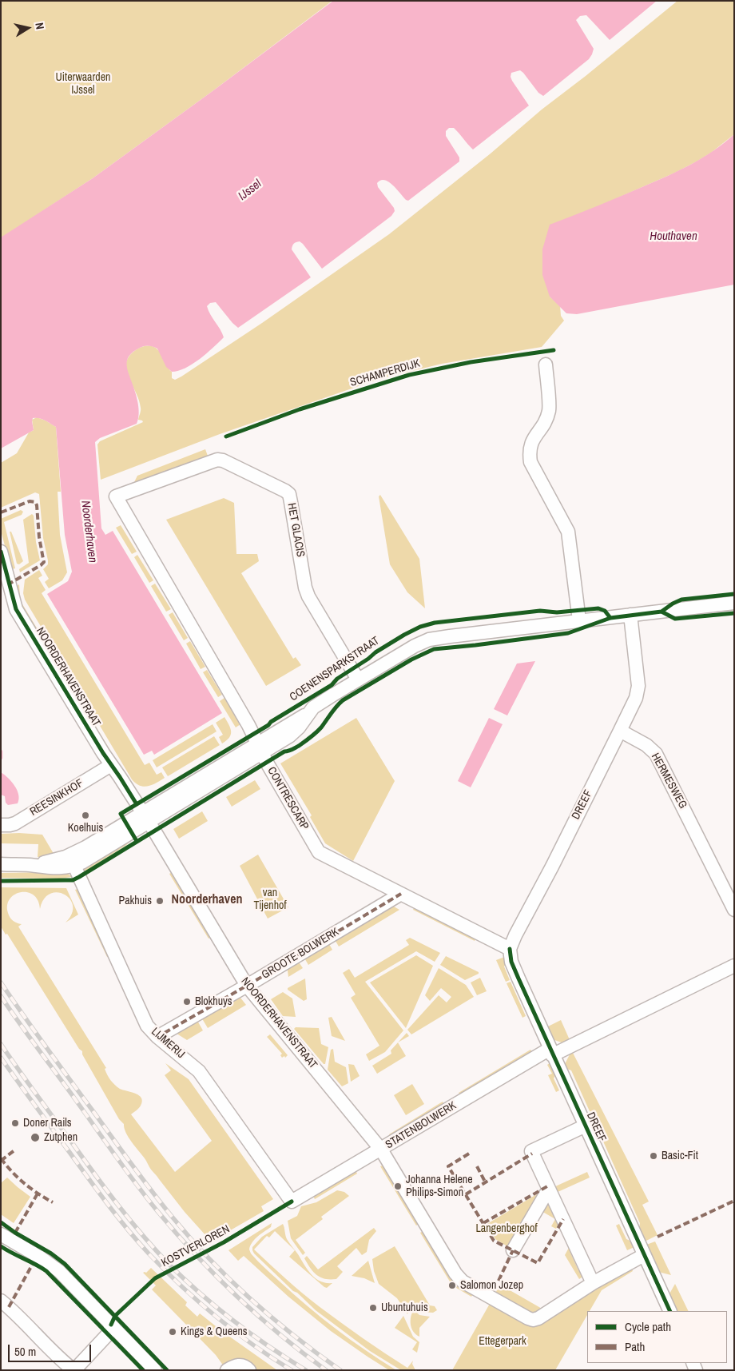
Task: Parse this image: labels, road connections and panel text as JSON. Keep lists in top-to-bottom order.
{
  "streets": {
    "street": [
      "HET GLACIS",
      "COENENSPARKSTRAAT",
      "NOORDERHAVENSTRAAT",
      "HERMESWEG",
      "REESINKHOF",
      "CONTRESCARP",
      "DREEF",
      "GROOTE BOLWERK",
      "LIJMERIJ",
      "STATENBOLWERK"
    ],
    "cycle path": ["SCHAMPERDIJK", "KOSTVERLOREN"]
  },
  "crossings": [
    ["HET GLACIS", "COENENSPARKSTRAAT"],
    ["HET GLACIS", "CONTRESCARP"],
    ["COENENSPARKSTRAAT", "NOORDERHAVENSTRAAT"],
    ["COENENSPARKSTRAAT", "CONTRESCARP"],
    ["COENENSPARKSTRAAT", "LIJMERIJ"],
    ["NOORDERHAVENSTRAAT", "REESINKHOF"],
    ["NOORDERHAVENSTRAAT", "DREEF"],
    ["NOORDERHAVENSTRAAT", "GROOTE BOLWERK"],
    ["NOORDERHAVENSTRAAT", "STATENBOLWERK"],
    ["HERMESWEG", "DREEF"],
    ["CONTRESCARP", "DREEF"],
    ["CONTRESCARP", "GROOTE BOLWERK"],
    ["DREEF", "STATENBOLWERK"],
    ["GROOTE BOLWERK", "LIJMERIJ"],
    ["LIJMERIJ", "STATENBOLWERK"]
  ],
  "districts": ["Noorderhaven"],
  "water": ["IJssel", "Houthaven", "Noorderhaven"],
  "parks": [
    "Uiterwaarden IJssel",
    "van Tijenhof",
    "Langenberghof",
    "Ettegerpark"
  ],
  "places": [
    "Koelhuis",
    "Pakhuis",
    "Blokhuys",
    "Doner Rails",
    "Zutphen",
    "Basic-Fit",
    "Johanna Helene Philips-Simon",
    "Salomon Jozep",
    "Ubuntuhuis",
    "Kings & Queens"
  ],
  "legend": ["Cycle path", "Path"],
  "scale_bar": "50 m",
  "north": "right"
}
